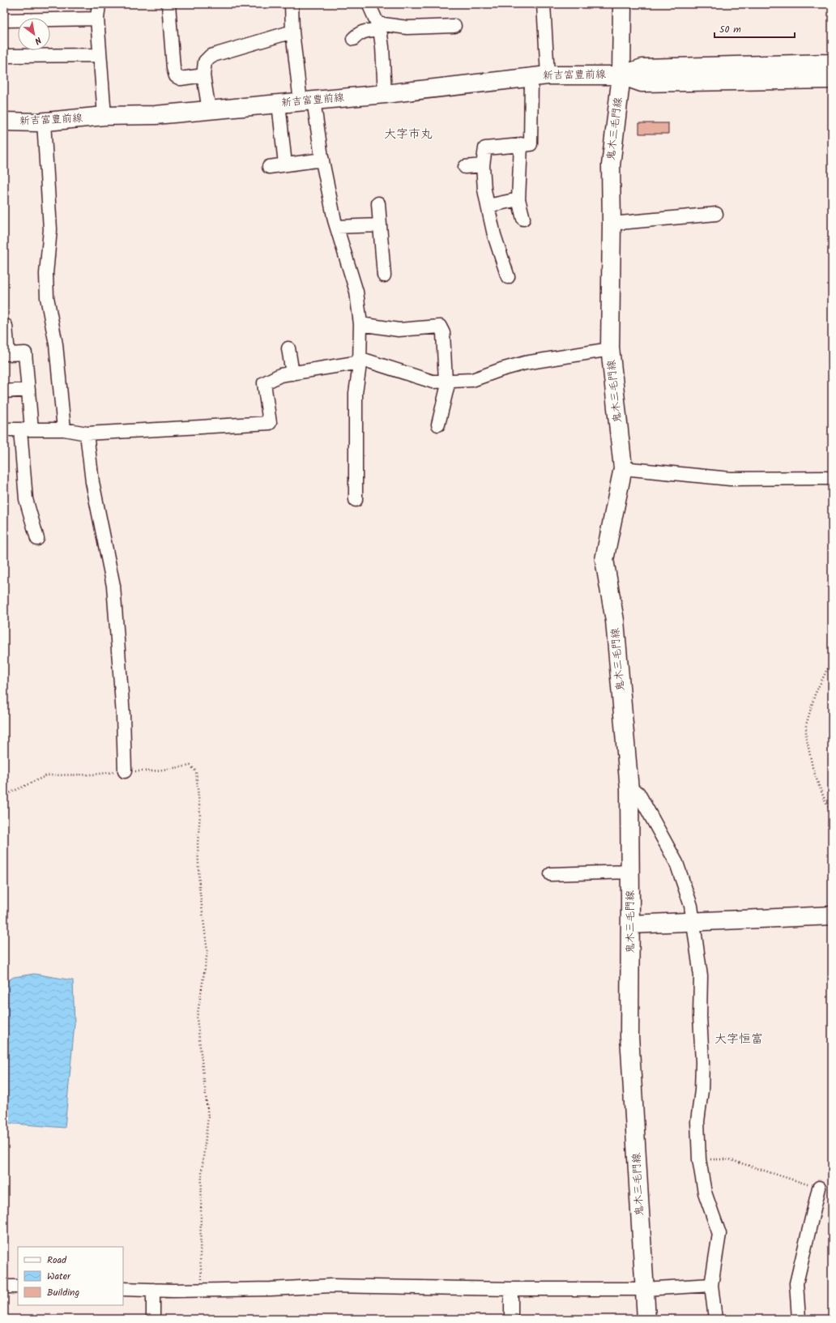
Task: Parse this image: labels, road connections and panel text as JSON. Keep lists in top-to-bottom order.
{
  "streets": {
    "main road": ["新吉富豊前線", "鬼木三毛門線"]
  },
  "crossings": [
    ["新吉富豊前線", "鬼木三毛門線"]
  ],
  "districts": ["大字市丸", "大字恒富"],
  "legend": ["Road", "Water", "Building"],
  "scale_bar": "50 m",
  "north": "bottom right"
}
